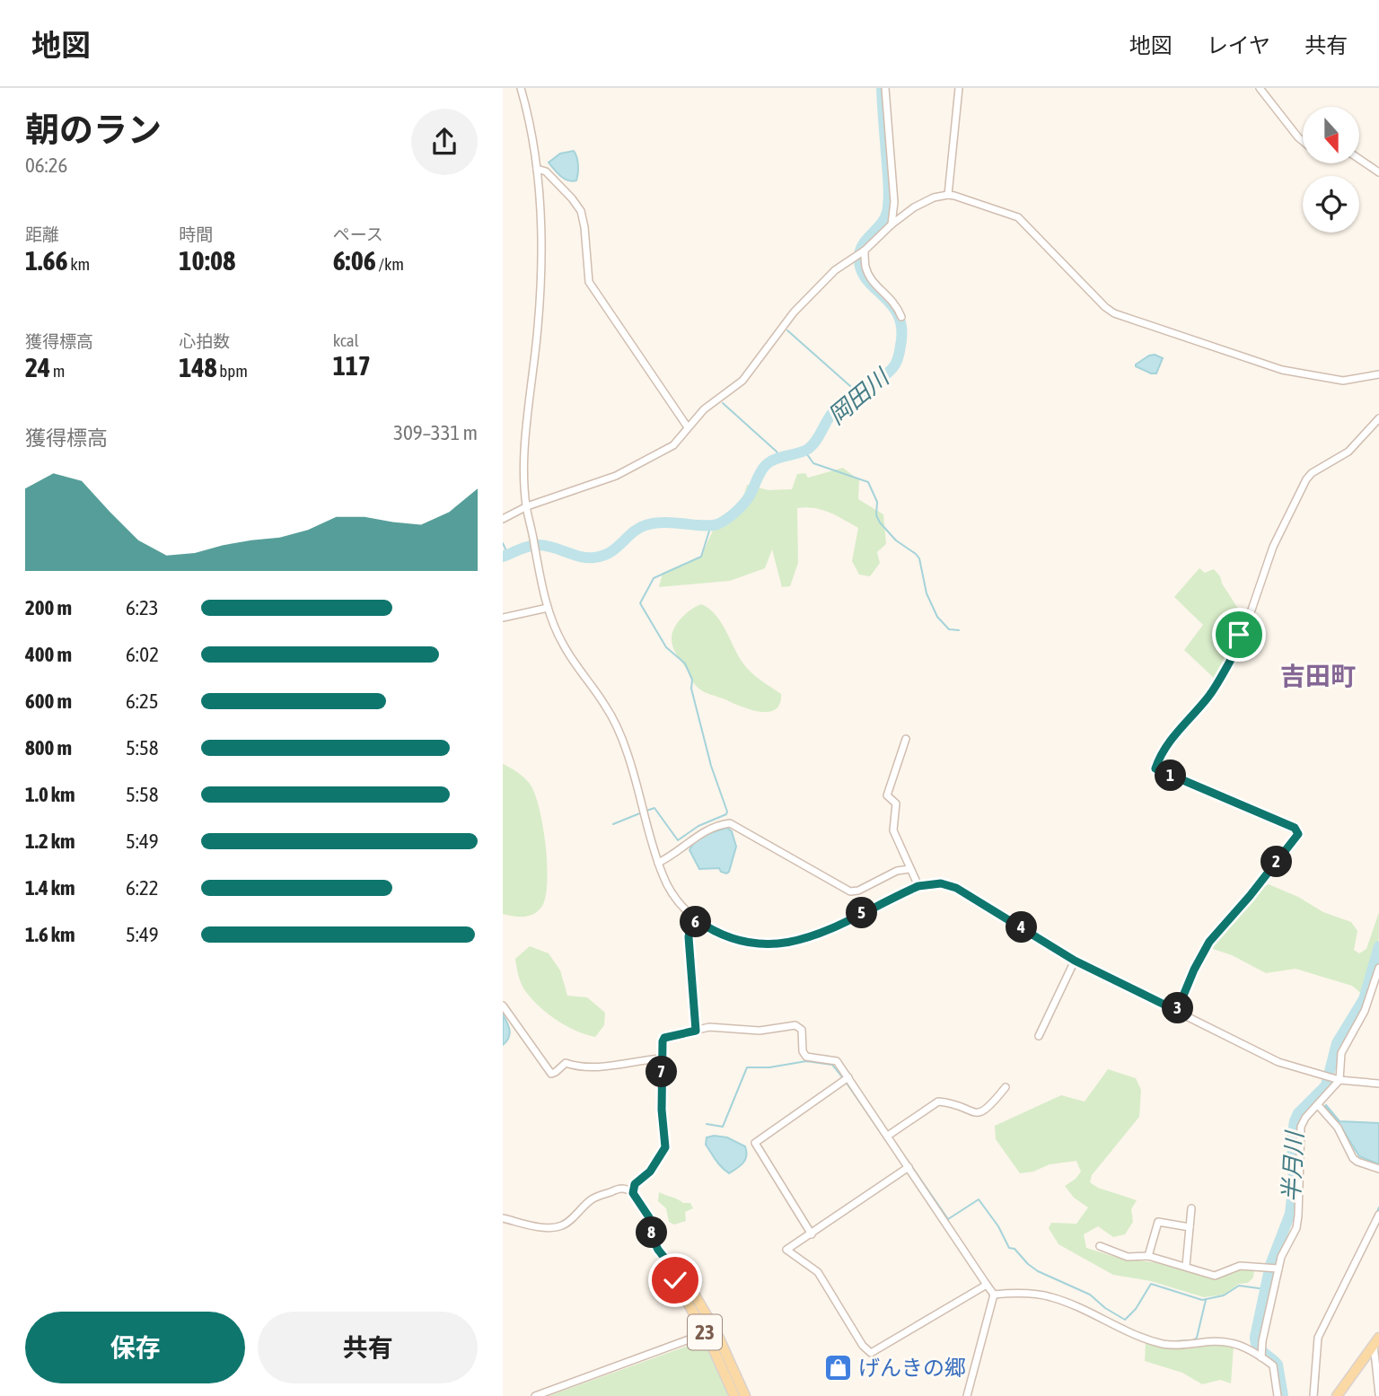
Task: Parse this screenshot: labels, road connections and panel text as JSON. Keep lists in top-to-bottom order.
{
  "streets": {
    "main road": ["23"]
  },
  "districts": ["吉田町"],
  "water": ["岡田川", "半月川"],
  "places": {
    "shop": ["げんきの郷"]
  },
  "north": "bottom",
  "page": {
    "header": "地図",
    "nav": ["地図", "レイヤ", "共有"],
    "heading": ["朝のラン", "06:26"],
    "stats": [
      ["距離", "1.66 km"],
      ["時間", "10:08"],
      ["ペース", "6:06 /km"],
      ["獲得標高", "24 m"],
      ["心拍数", "148 bpm"],
      ["kcal", "117"]
    ],
    "chart": ["獲得標高", "309–331 m"],
    "list": [
      {
        "name": "200 m",
        "note": "6:23"
      },
      {
        "name": "400 m",
        "note": "6:02"
      },
      {
        "name": "600 m",
        "note": "6:25"
      },
      {
        "name": "800 m",
        "note": "5:58"
      },
      {
        "name": "1.0 km",
        "note": "5:58"
      },
      {
        "name": "1.2 km",
        "note": "5:49"
      },
      {
        "name": "1.4 km",
        "note": "6:22"
      },
      {
        "name": "1.6 km",
        "note": "5:49"
      }
    ],
    "pins": [
      "1",
      "2",
      "5",
      "6",
      "4",
      "3",
      "7",
      "8"
    ],
    "buttons": ["保存", "共有"]
  }
}
